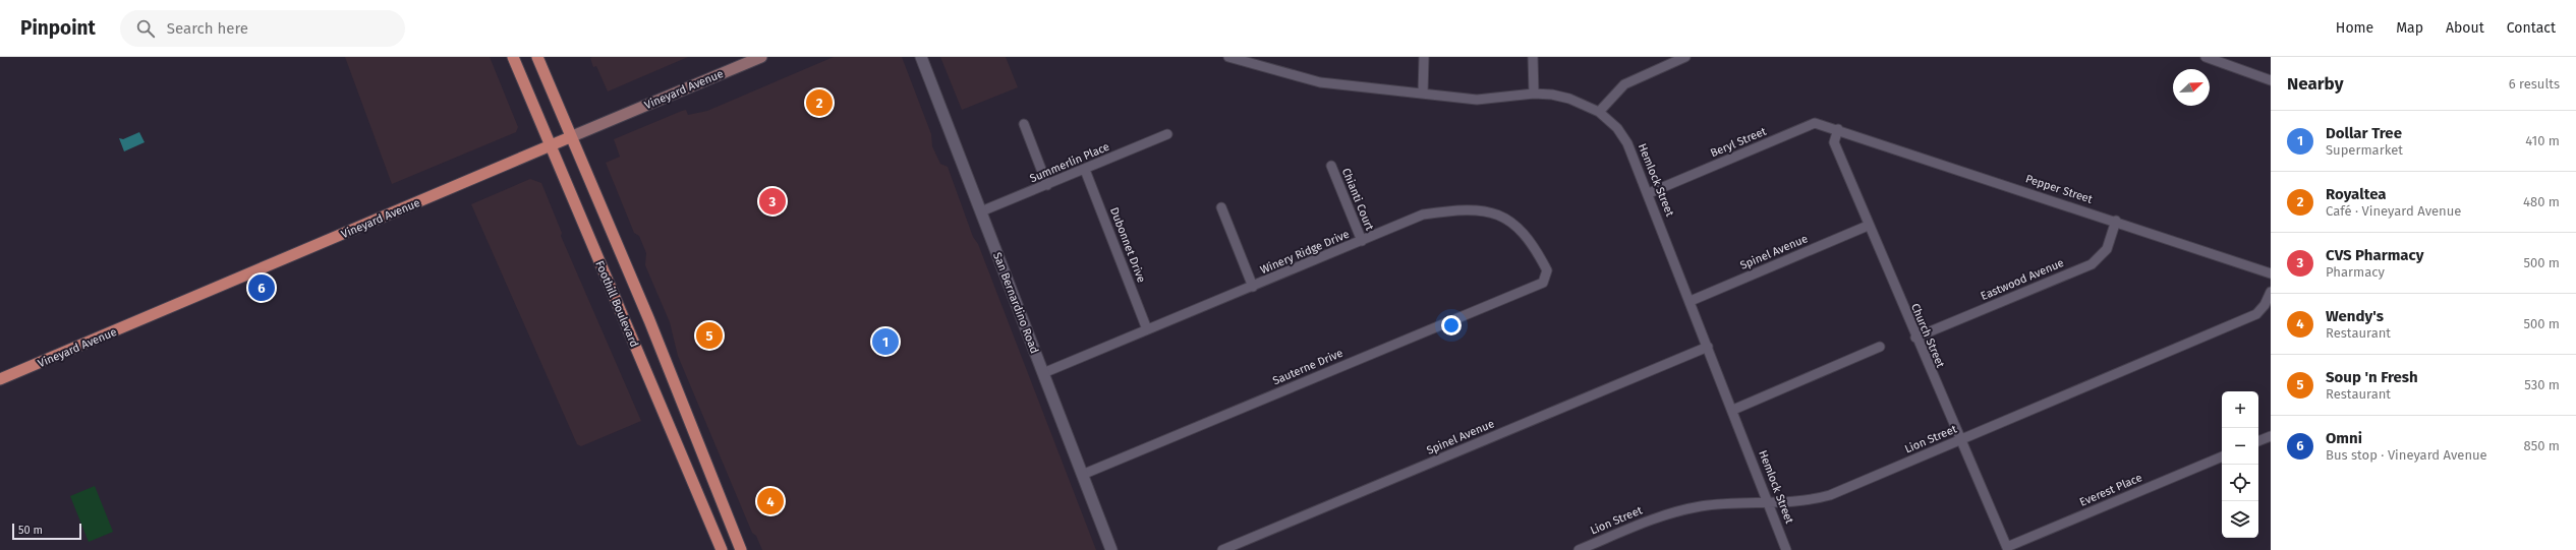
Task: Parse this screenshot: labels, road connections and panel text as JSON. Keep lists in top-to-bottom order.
{
  "streets": {
    "main road": ["Vineyard Avenue", "Foothill Boulevard"],
    "street": [
      "Beryl Street",
      "Summerlin Place",
      "Hemlock Street",
      "Pepper Street",
      "Chianti Court",
      "Dubonnet Drive",
      "Winery Ridge Drive",
      "Spinel Avenue",
      "Eastwood Avenue",
      "San Bernardino Road",
      "Church Street",
      "Sauterne Drive",
      "Lion Street",
      "Everest Place"
    ]
  },
  "crossings": [
    ["Vineyard Avenue", "Foothill Boulevard"],
    ["Beryl Street", "Hemlock Street"],
    ["Beryl Street", "Pepper Street"],
    ["Beryl Street", "Church Street"],
    ["Summerlin Place", "Dubonnet Drive"],
    ["Summerlin Place", "San Bernardino Road"],
    ["Hemlock Street", "Spinel Avenue"],
    ["Hemlock Street", "Lion Street"],
    ["Pepper Street", "Eastwood Avenue"],
    ["Pepper Street", "Church Street"],
    ["Chianti Court", "Winery Ridge Drive"],
    ["Dubonnet Drive", "Winery Ridge Drive"],
    ["Winery Ridge Drive", "San Bernardino Road"],
    ["Winery Ridge Drive", "Sauterne Drive"],
    ["Spinel Avenue", "Church Street"],
    ["Eastwood Avenue", "Church Street"],
    ["San Bernardino Road", "Sauterne Drive"],
    ["Church Street", "Lion Street"],
    ["Church Street", "Everest Place"]
  ],
  "scale_bar": "50 m",
  "north": "top right",
  "page": {
    "header": "Pinpoint",
    "search": "Search here",
    "nav": [
      "Home",
      "Map",
      "About",
      "Contact"
    ],
    "heading": ["Nearby", "6 results"],
    "pins": [
      "2",
      "3",
      "6",
      "5",
      "1",
      "4"
    ],
    "list": [
      {
        "mark": "1",
        "name": "Dollar Tree",
        "note": "Supermarket",
        "value": "410 m"
      },
      {
        "mark": "2",
        "name": "Royaltea",
        "note": "Café · Vineyard Avenue",
        "value": "480 m"
      },
      {
        "mark": "3",
        "name": "CVS Pharmacy",
        "note": "Pharmacy",
        "value": "500 m"
      },
      {
        "mark": "4",
        "name": "Wendy's",
        "note": "Restaurant",
        "value": "500 m"
      },
      {
        "mark": "5",
        "name": "Soup 'n Fresh",
        "note": "Restaurant",
        "value": "530 m"
      },
      {
        "mark": "6",
        "name": "Omni",
        "note": "Bus stop · Vineyard Avenue",
        "value": "850 m"
      }
    ],
    "map_buttons": ["+", "−"],
    "scale": "50 m"
  }
}
